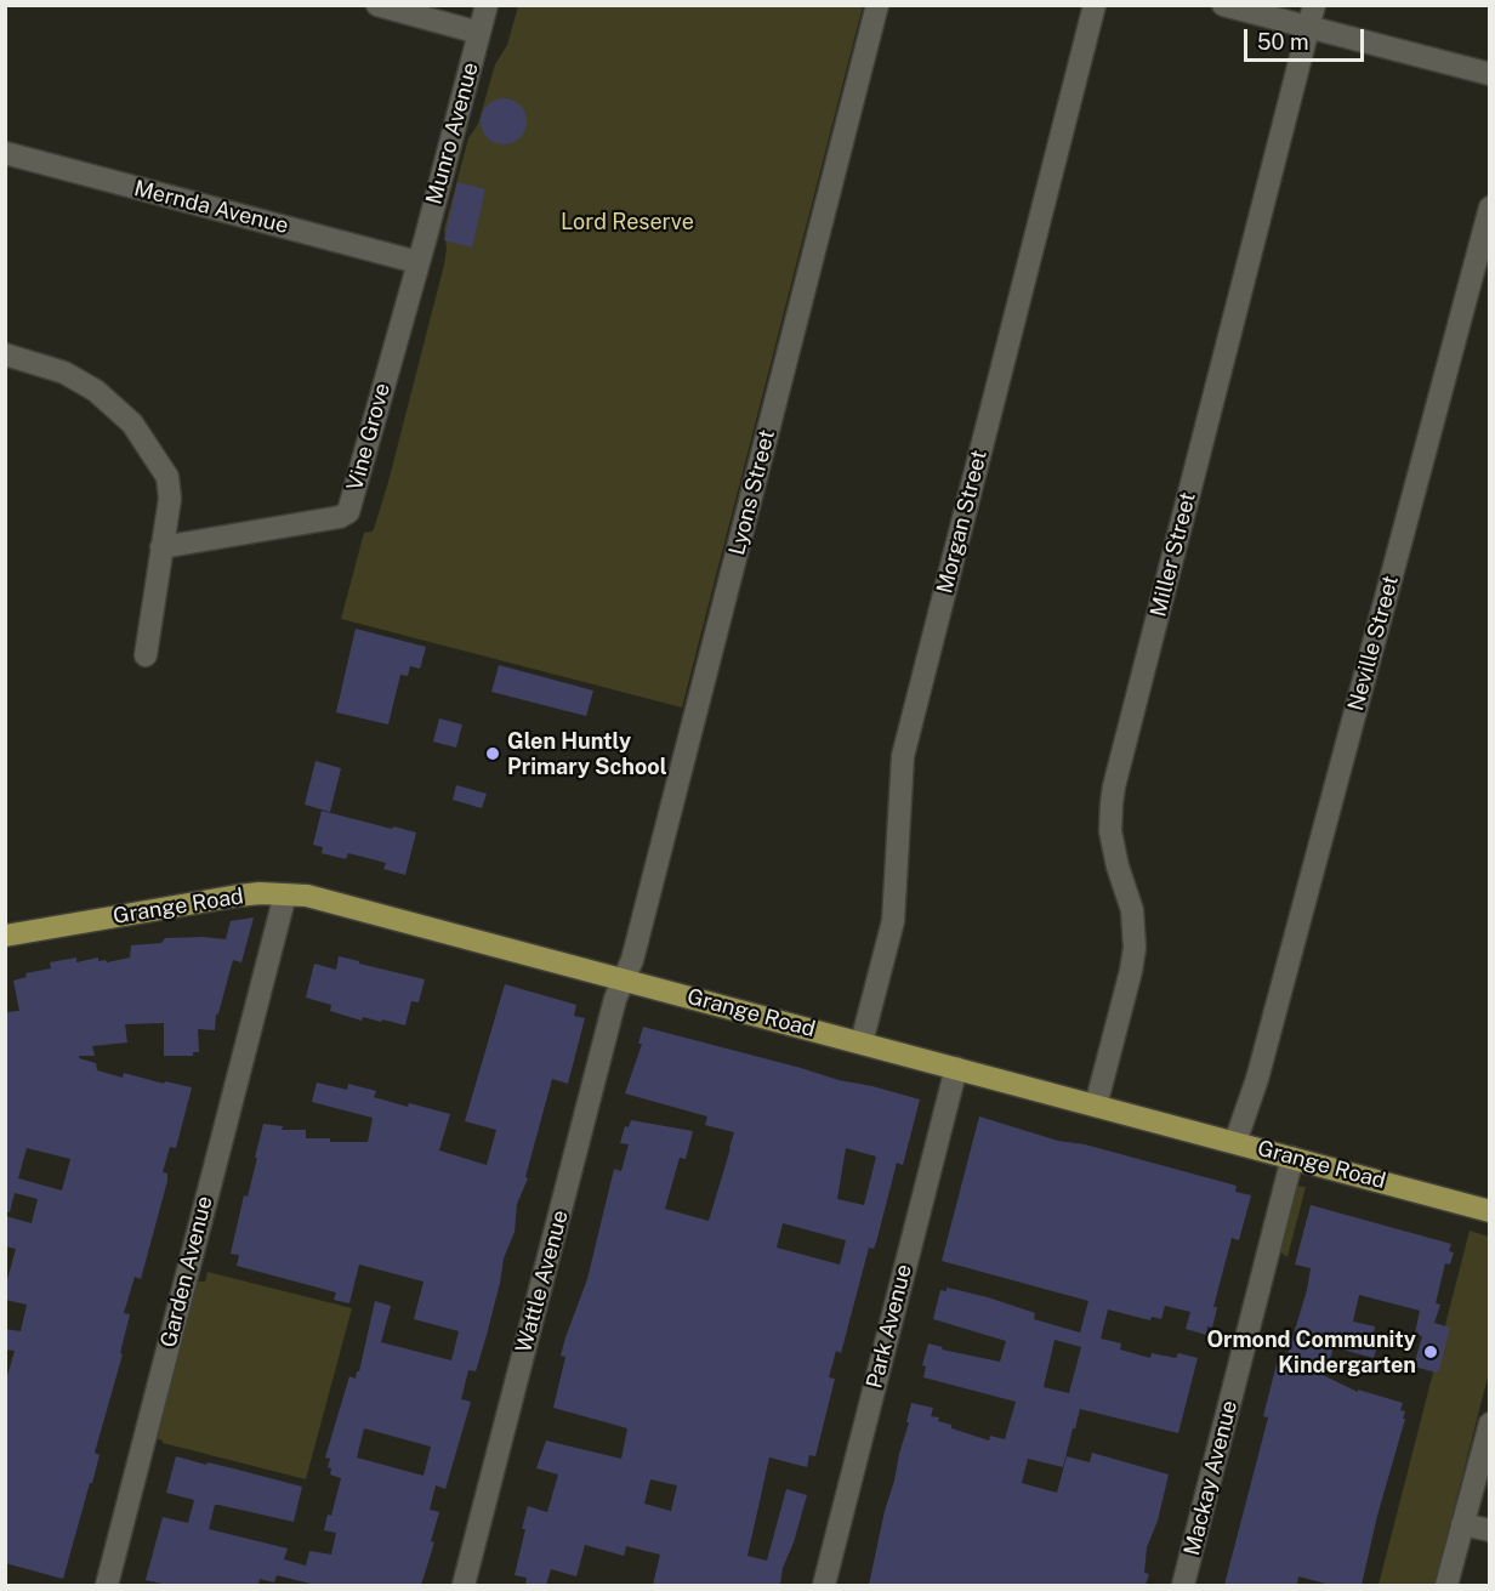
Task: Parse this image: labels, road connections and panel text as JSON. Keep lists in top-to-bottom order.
{
  "streets": {
    "main road": ["Grange Road"],
    "street": [
      "Munro Avenue",
      "Mernda Avenue",
      "Vine Grove",
      "Lyons Street",
      "Morgan Street",
      "Miller Street",
      "Neville Street",
      "Garden Avenue",
      "Wattle Avenue",
      "Park Avenue",
      "Mackay Avenue"
    ]
  },
  "crossings": [
    ["Munro Avenue", "Mernda Avenue"],
    ["Munro Avenue", "Vine Grove"],
    ["Mernda Avenue", "Vine Grove"],
    ["Lyons Street", "Grange Road"],
    ["Lyons Street", "Wattle Avenue"],
    ["Morgan Street", "Grange Road"],
    ["Miller Street", "Grange Road"],
    ["Neville Street", "Grange Road"],
    ["Grange Road", "Garden Avenue"],
    ["Grange Road", "Wattle Avenue"],
    ["Grange Road", "Park Avenue"],
    ["Grange Road", "Mackay Avenue"]
  ],
  "parks": ["Lord Reserve"],
  "places": ["Glen Huntly Primary School", "Ormond Community Kindergarten"],
  "scale_bar": "50 m"
}
